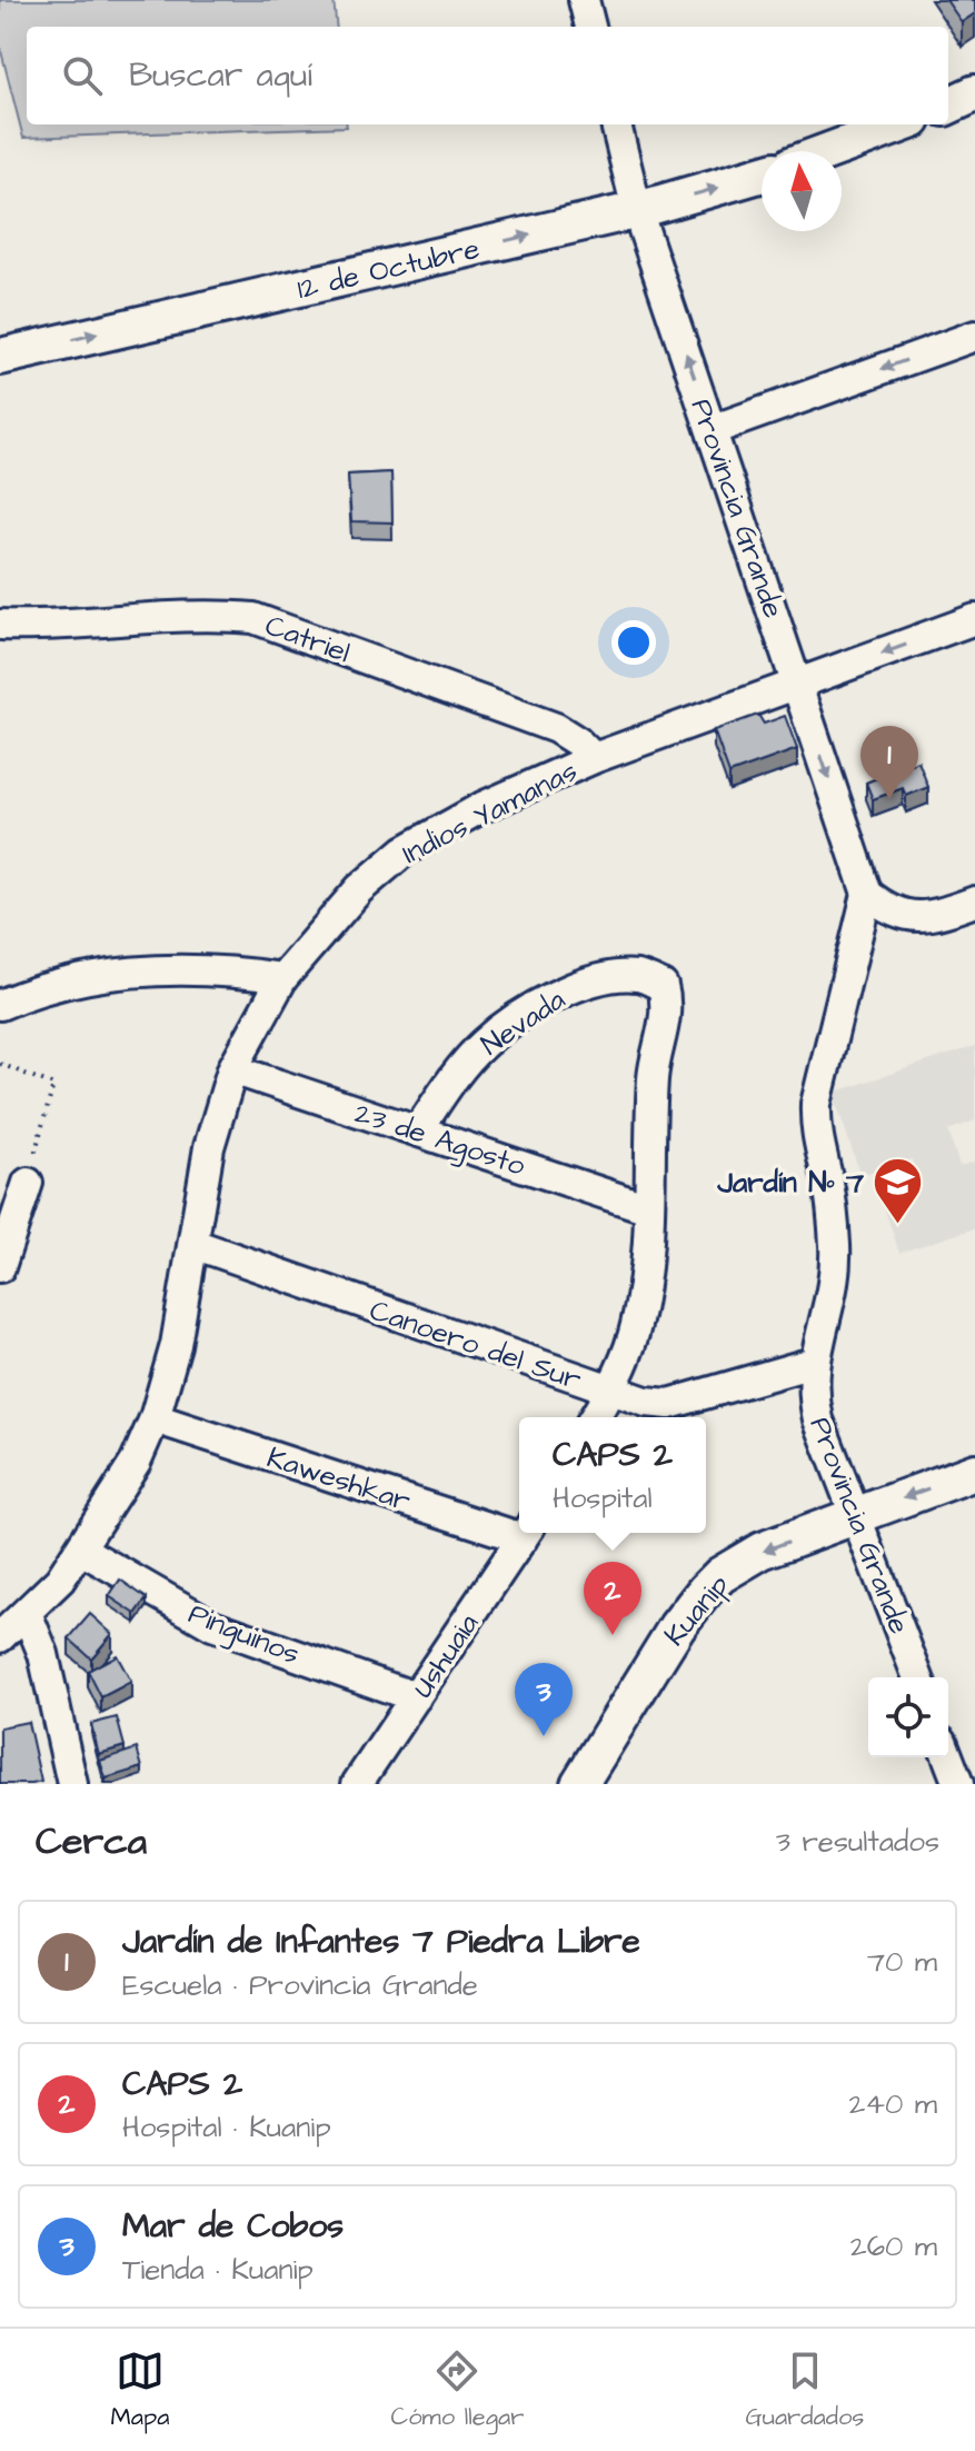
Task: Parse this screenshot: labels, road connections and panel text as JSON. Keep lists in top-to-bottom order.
{
  "streets": {
    "main road": ["12 de Octubre", "Kuanip"],
    "street": [
      "Provincia Grande",
      "Catriel",
      "Indios Yamanas",
      "Nevada",
      "23 de Agosto",
      "Canoero del Sur",
      "Kaweshkar",
      "Pinguinos",
      "Ushuaia"
    ]
  },
  "crossings": [
    ["12 de Octubre", "Provincia Grande"],
    ["Provincia Grande", "Indios Yamanas"],
    ["Provincia Grande", "Canoero del Sur"],
    ["Provincia Grande", "Kuanip"],
    ["Catriel", "Indios Yamanas"],
    ["Indios Yamanas", "23 de Agosto"],
    ["Indios Yamanas", "Canoero del Sur"],
    ["Indios Yamanas", "Kaweshkar"],
    ["Indios Yamanas", "Pinguinos"],
    ["Nevada", "23 de Agosto"],
    ["Pinguinos", "Ushuaia"]
  ],
  "one_way": ["12 de Octubre", "Kuanip"],
  "places": {
    "school or university": ["Jardín Nº 7"]
  },
  "north": "top",
  "page": {
    "search": "Buscar aquí",
    "pins": ["1", "2", "3"],
    "popup": ["CAPS 2", "Hospital"],
    "heading": ["Cerca", "3 resultados"],
    "list": [
      {
        "mark": "1",
        "name": "Jardín de Infantes 7 Piedra Libre",
        "note": "Escuela · Provincia Grande",
        "value": "70 m"
      },
      {
        "mark": "2",
        "name": "CAPS 2",
        "note": "Hospital · Kuanip",
        "value": "240 m"
      },
      {
        "mark": "3",
        "name": "Mar de Cobos",
        "note": "Tienda · Kuanip",
        "value": "260 m"
      }
    ],
    "nav": ["Mapa", "Cómo llegar", "Guardados"]
  }
}
